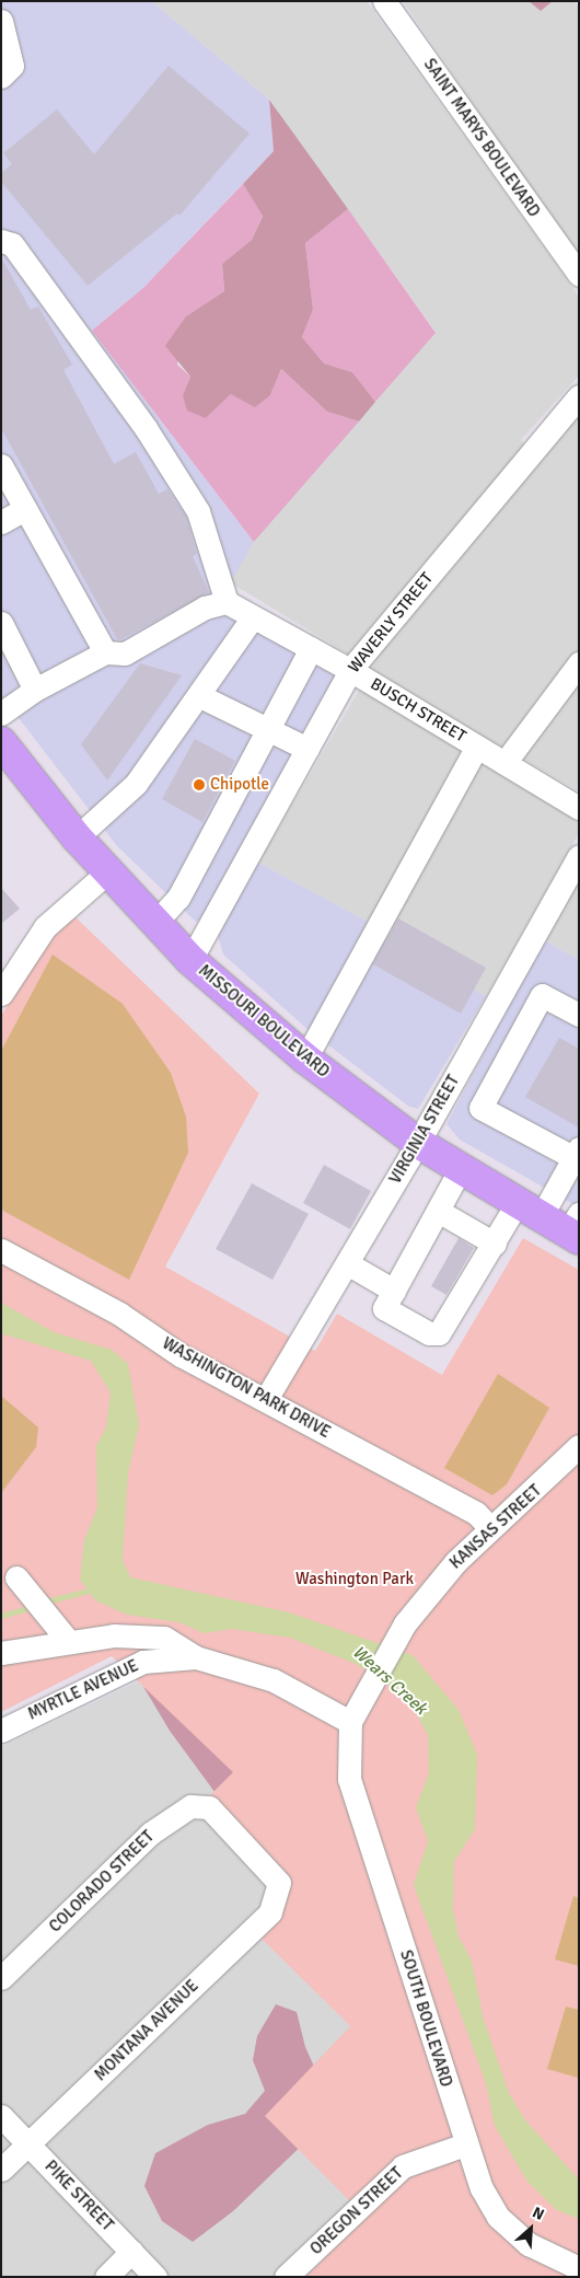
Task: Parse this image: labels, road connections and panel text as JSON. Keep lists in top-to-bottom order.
{
  "streets": {
    "main road": ["MISSOURI BOULEVARD"],
    "street": [
      "SAINT MARYS BOULEVARD",
      "WAVERLY STREET",
      "BUSCH STREET",
      "VIRGINIA STREET",
      "WASHINGTON PARK DRIVE",
      "KANSAS STREET",
      "MYRTLE AVENUE",
      "COLORADO STREET",
      "SOUTH BOULEVARD",
      "MONTANA AVENUE",
      "PIKE STREET",
      "OREGON STREET"
    ]
  },
  "crossings": [
    ["WAVERLY STREET", "BUSCH STREET"],
    ["WAVERLY STREET", "MISSOURI BOULEVARD"],
    ["MISSOURI BOULEVARD", "VIRGINIA STREET"],
    ["VIRGINIA STREET", "WASHINGTON PARK DRIVE"],
    ["WASHINGTON PARK DRIVE", "KANSAS STREET"],
    ["KANSAS STREET", "MYRTLE AVENUE"],
    ["KANSAS STREET", "SOUTH BOULEVARD"],
    ["MYRTLE AVENUE", "SOUTH BOULEVARD"],
    ["COLORADO STREET", "MONTANA AVENUE"],
    ["SOUTH BOULEVARD", "OREGON STREET"],
    ["MONTANA AVENUE", "PIKE STREET"]
  ],
  "water": ["Wears Creek"],
  "parks": ["Washington Park"],
  "places": ["Chipotle"],
  "north": "top right"
}
